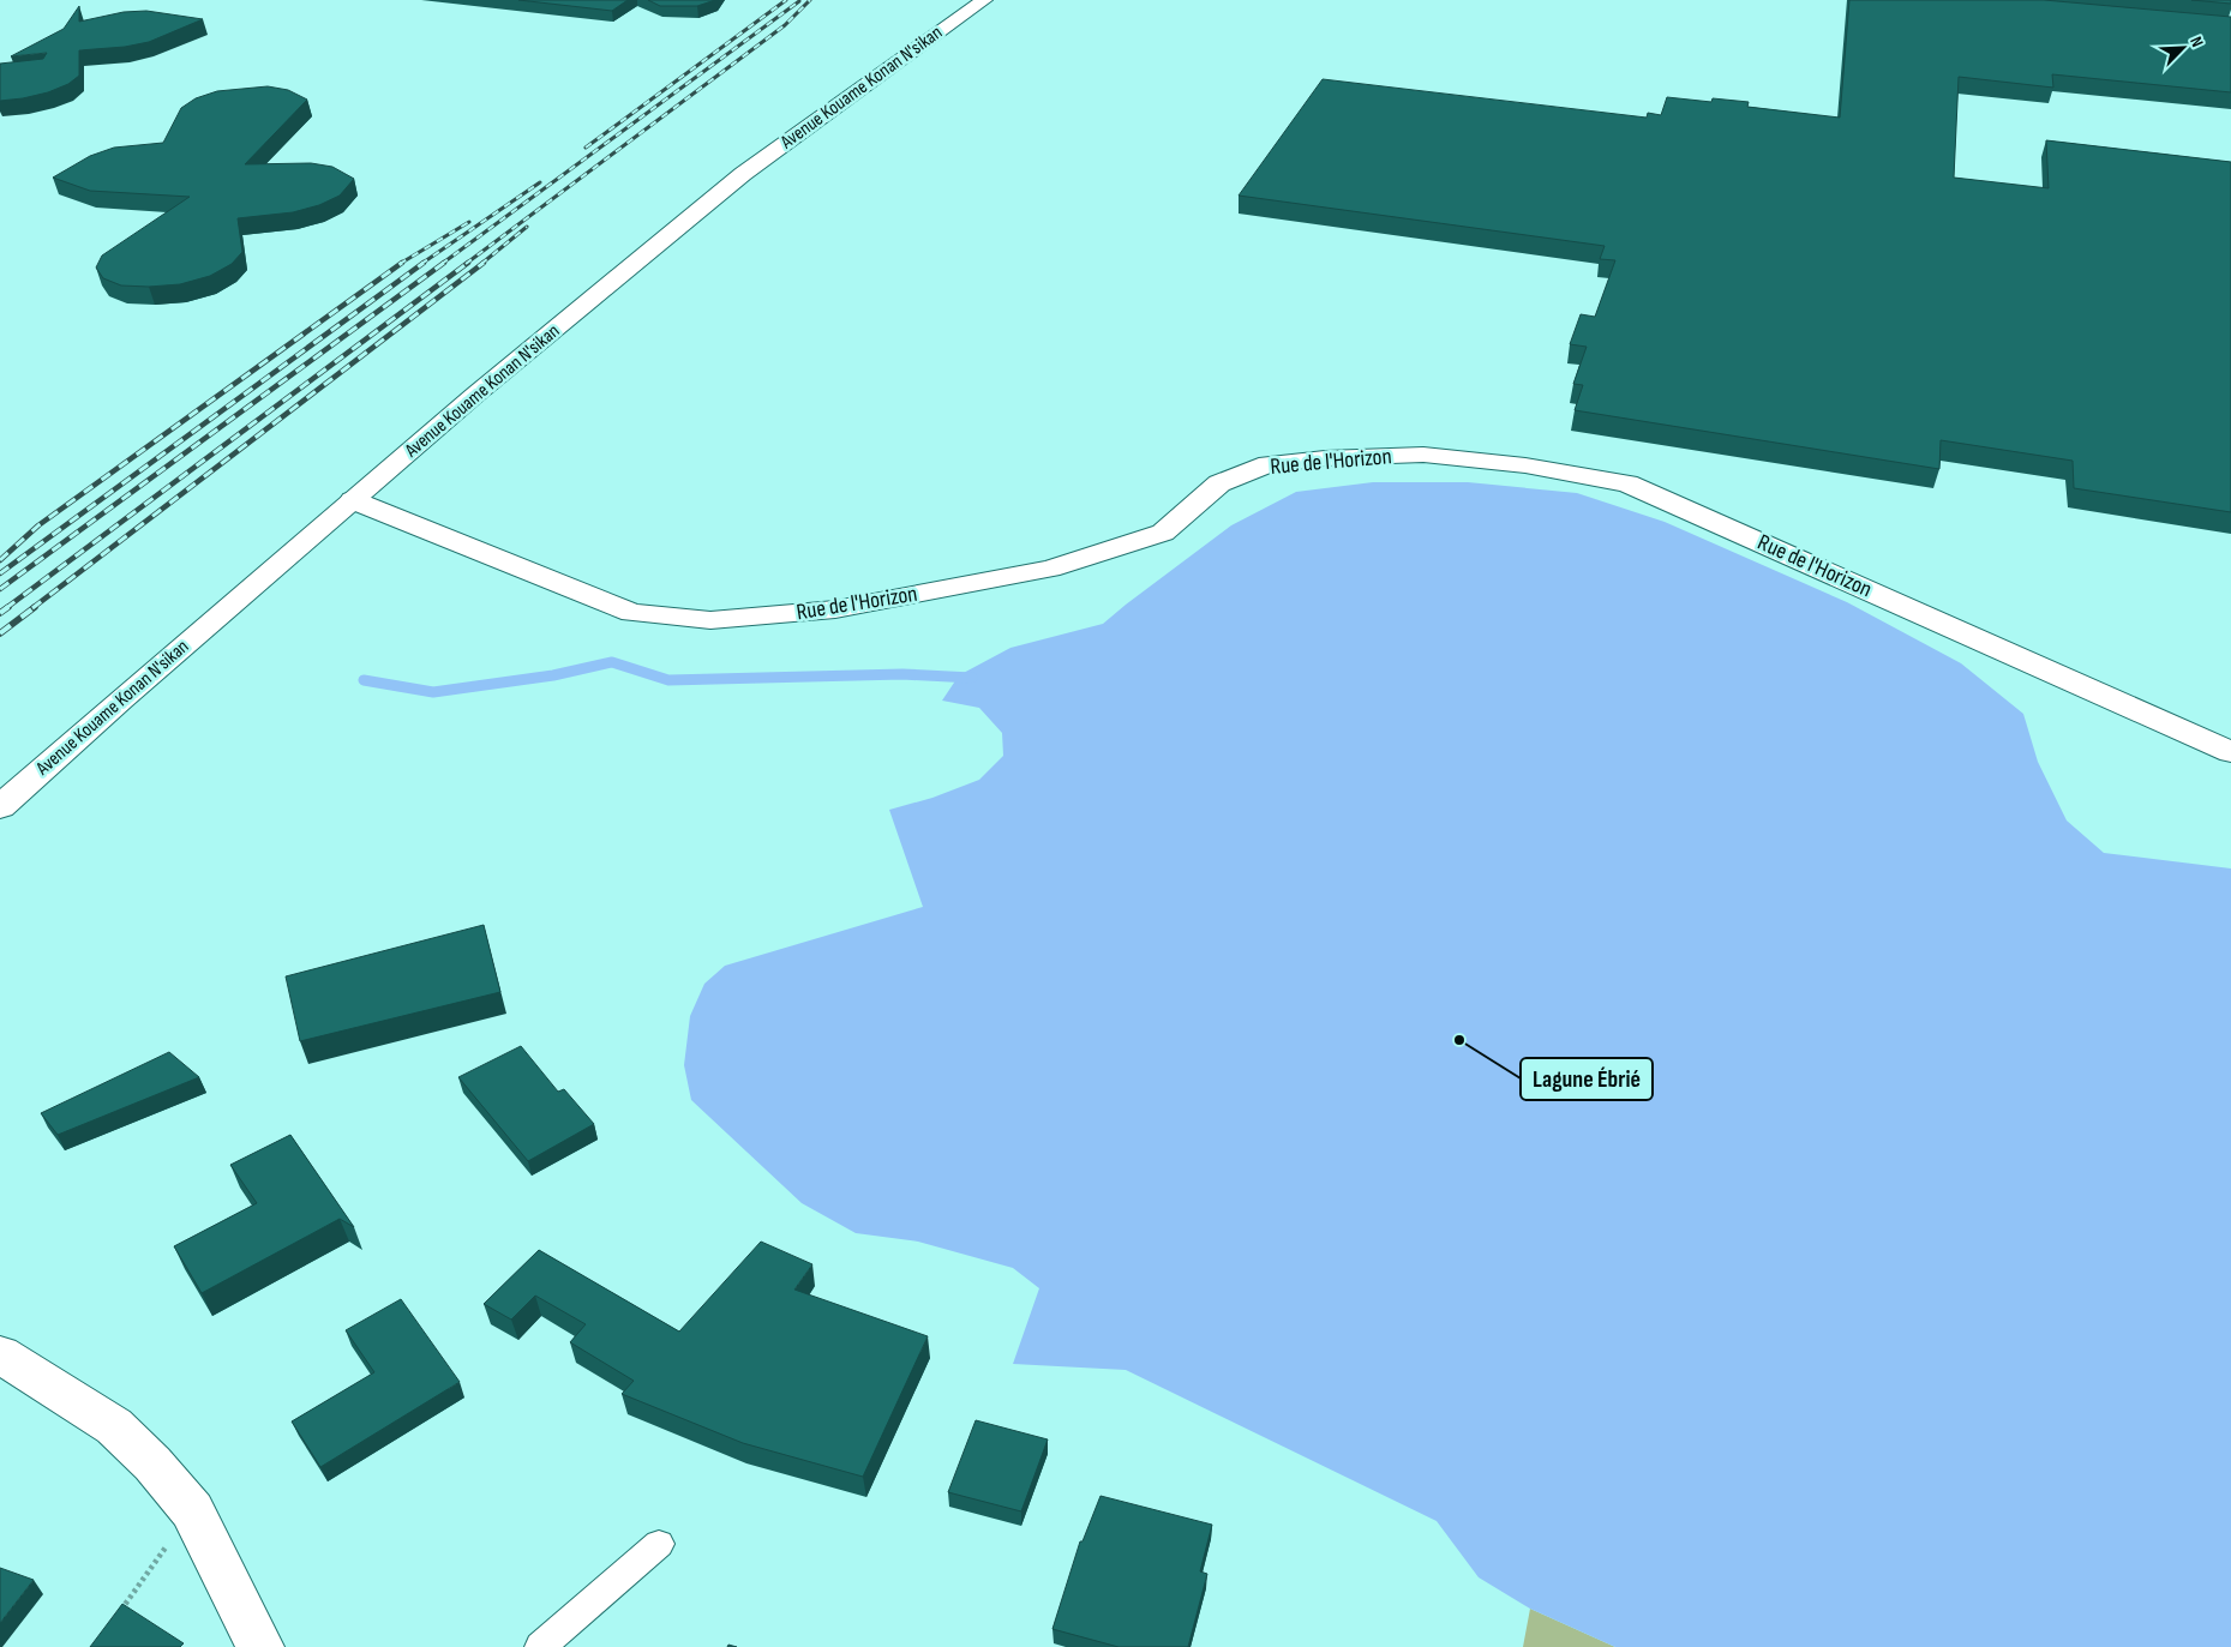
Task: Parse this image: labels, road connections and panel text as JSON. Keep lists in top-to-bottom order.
{
  "streets": {
    "street": ["Avenue Kouame Konan N'sikan", "Rue de l'Horizon"]
  },
  "crossings": [
    ["Avenue Kouame Konan N'sikan", "Rue de l'Horizon"]
  ],
  "places": ["Lagune Ébrié"],
  "north": "top right"
}
